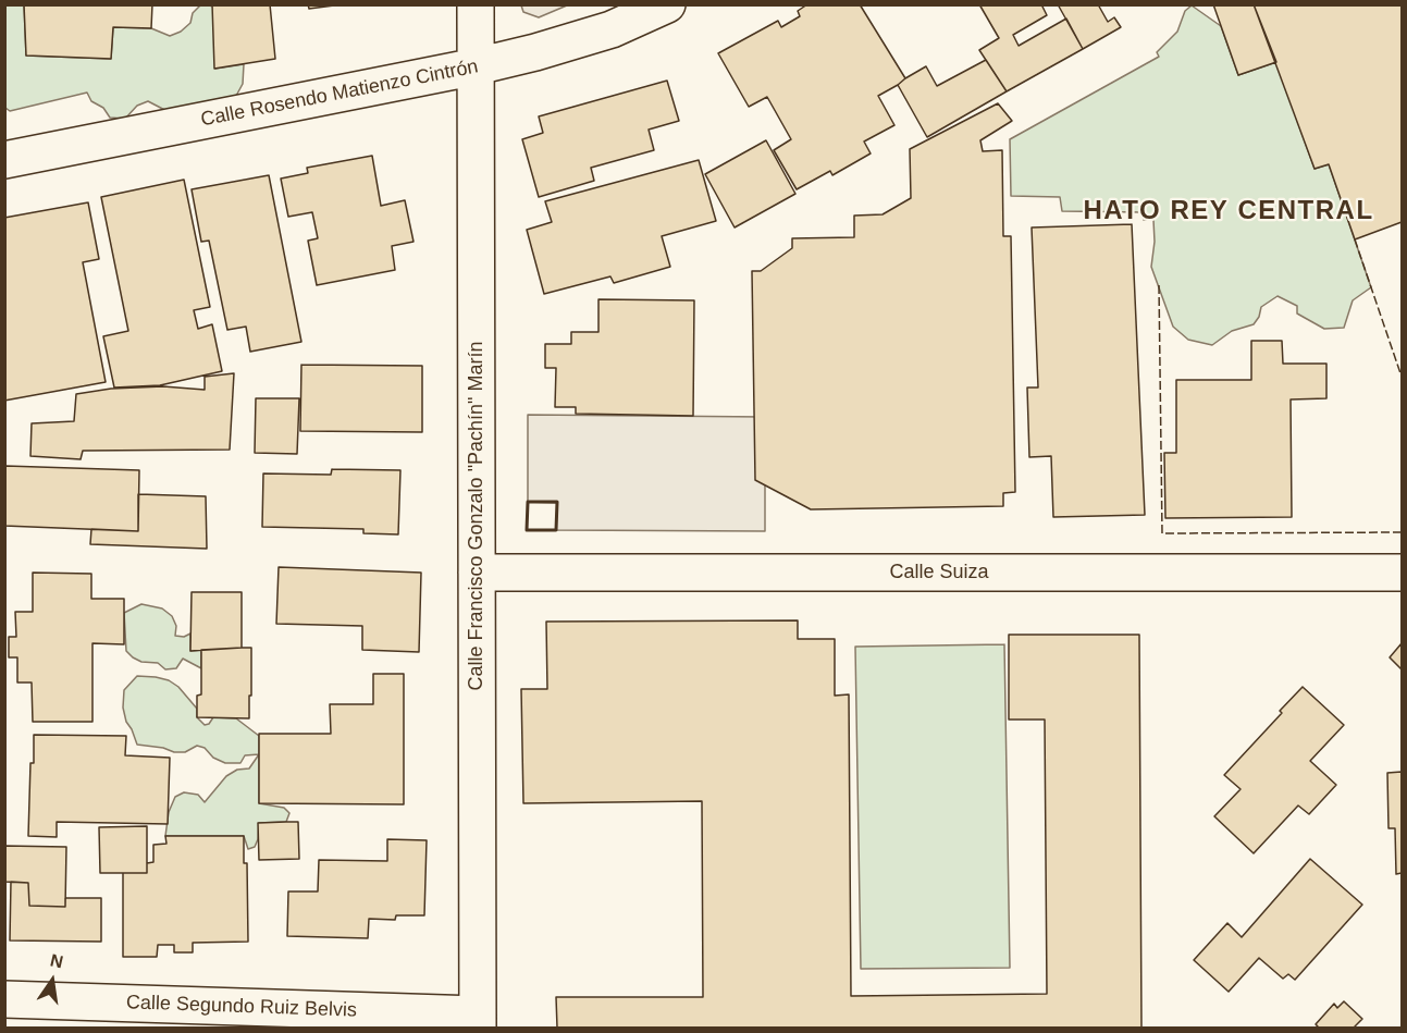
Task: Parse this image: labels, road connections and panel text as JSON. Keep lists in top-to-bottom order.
{
  "streets": {
    "street": [
      "Calle Rosendo Matienzo Cintrón",
      "Calle Francisco Gonzalo \"Pachín\" Marín",
      "Calle Suiza",
      "Calle Segundo Ruiz Belvis"
    ]
  },
  "crossings": [
    ["Calle Rosendo Matienzo Cintrón", "Calle Francisco Gonzalo \"Pachín\" Marín"],
    ["Calle Francisco Gonzalo \"Pachín\" Marín", "Calle Suiza"],
    ["Calle Francisco Gonzalo \"Pachín\" Marín", "Calle Segundo Ruiz Belvis"]
  ],
  "districts": ["HATO REY CENTRAL"],
  "north": "top"
}
